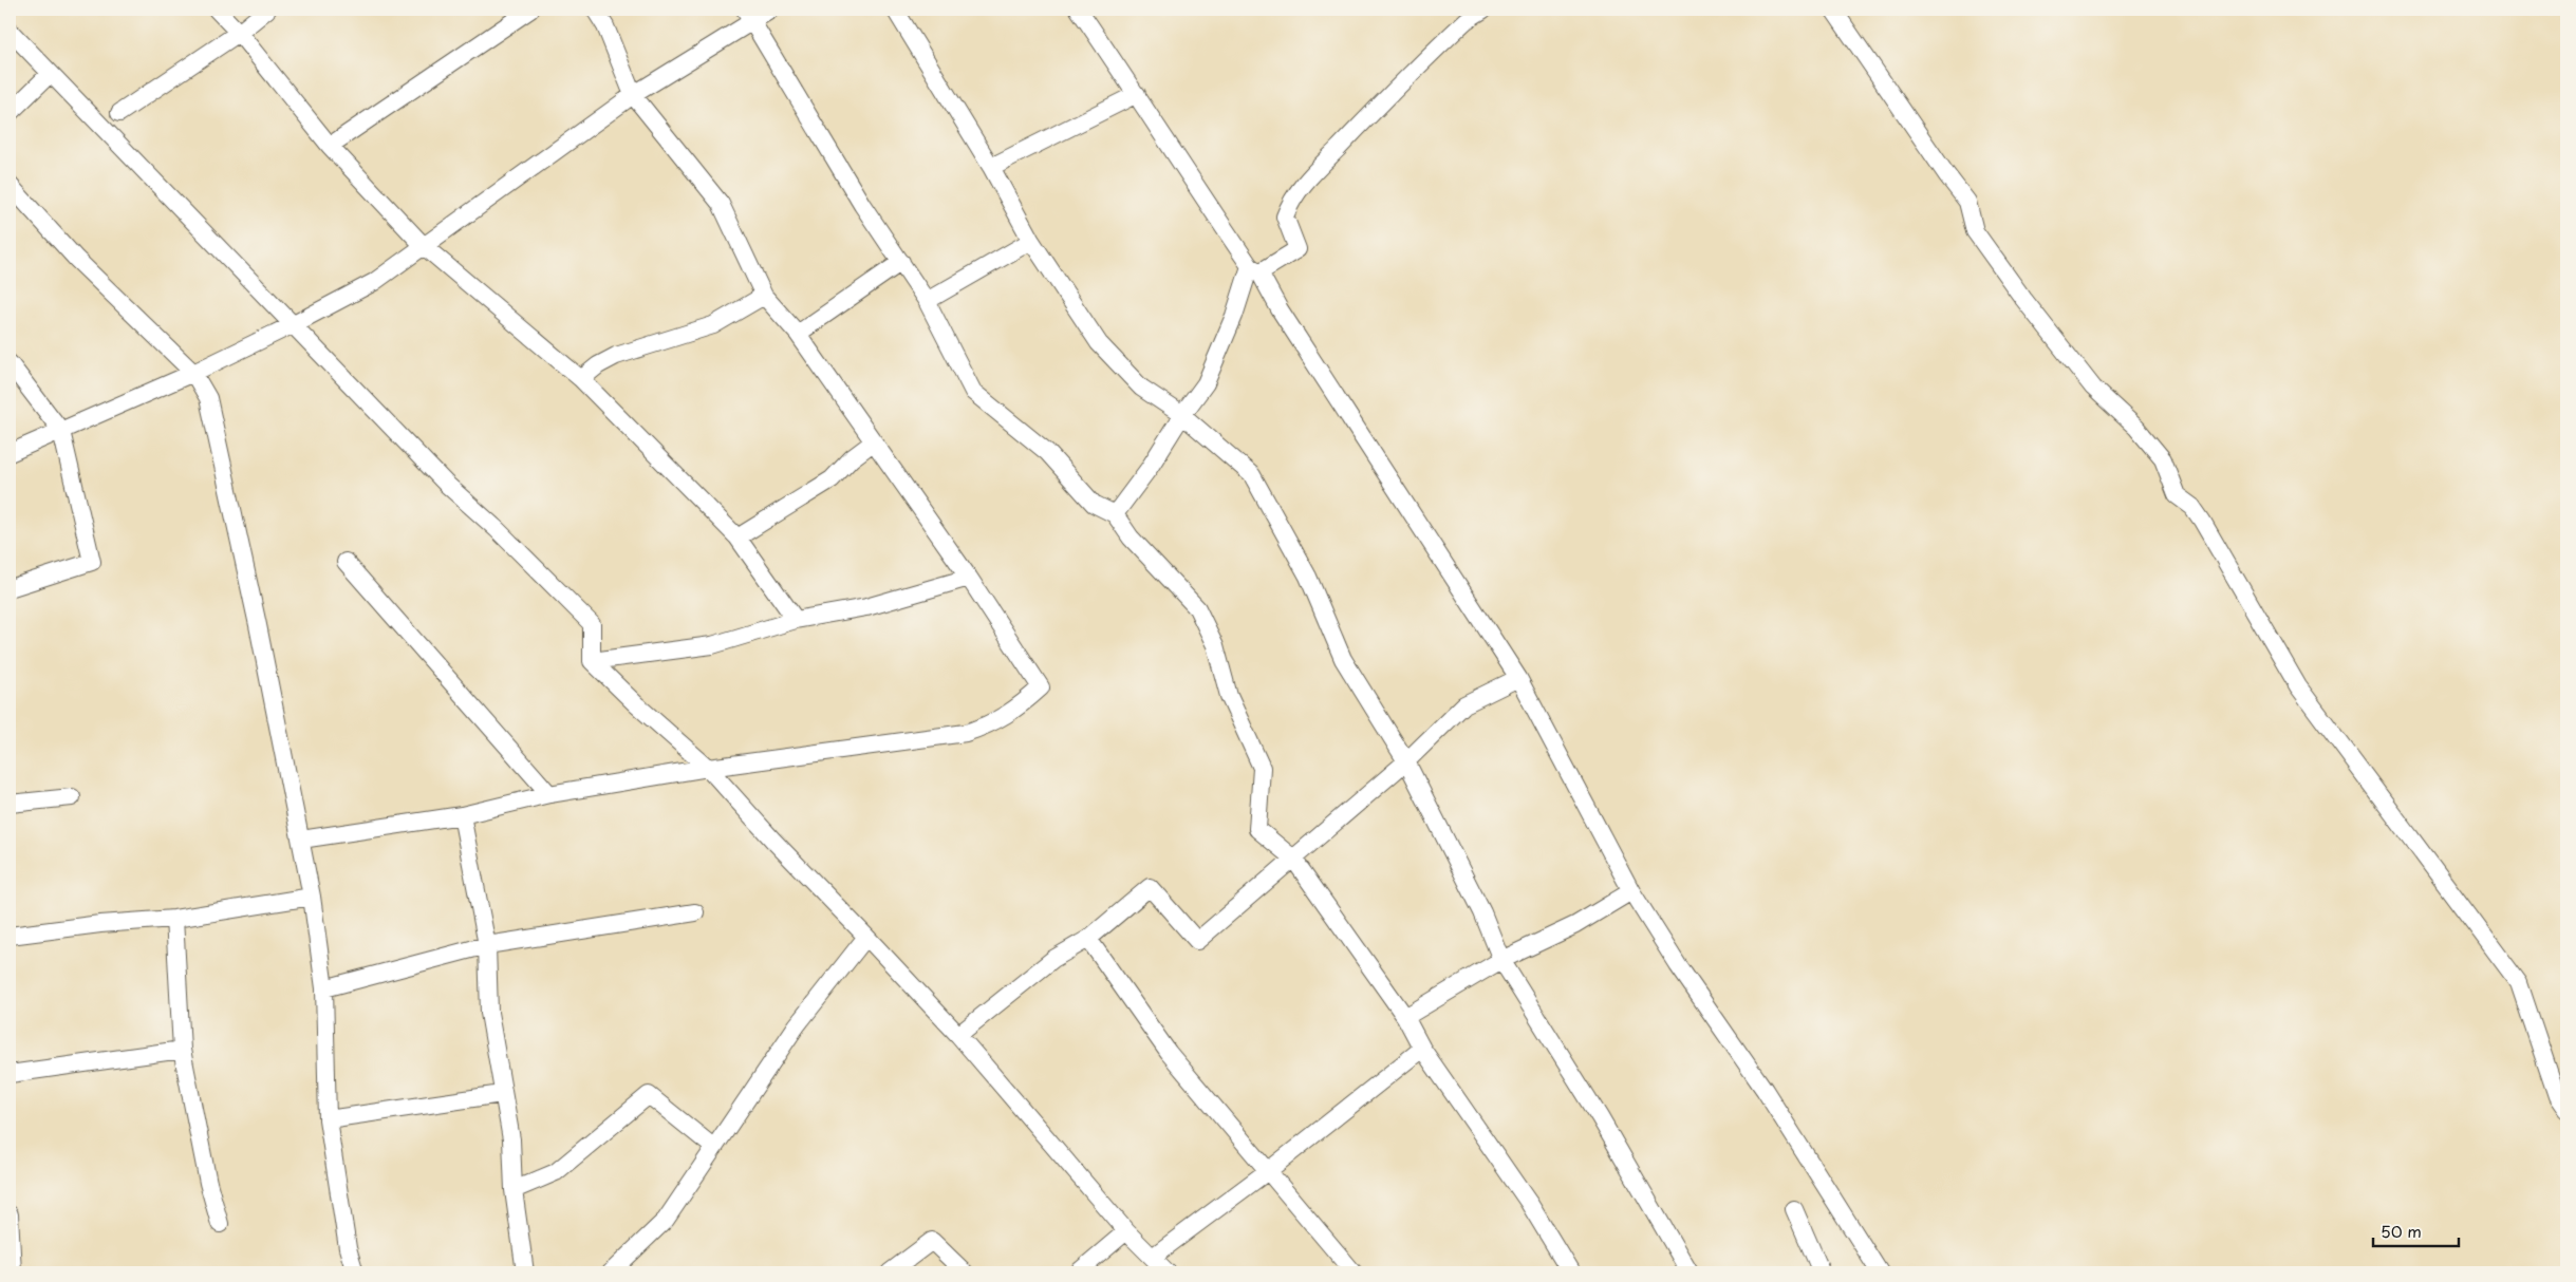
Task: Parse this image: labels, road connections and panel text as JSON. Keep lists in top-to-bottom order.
{
  "scale_bar": "50 m"
}
